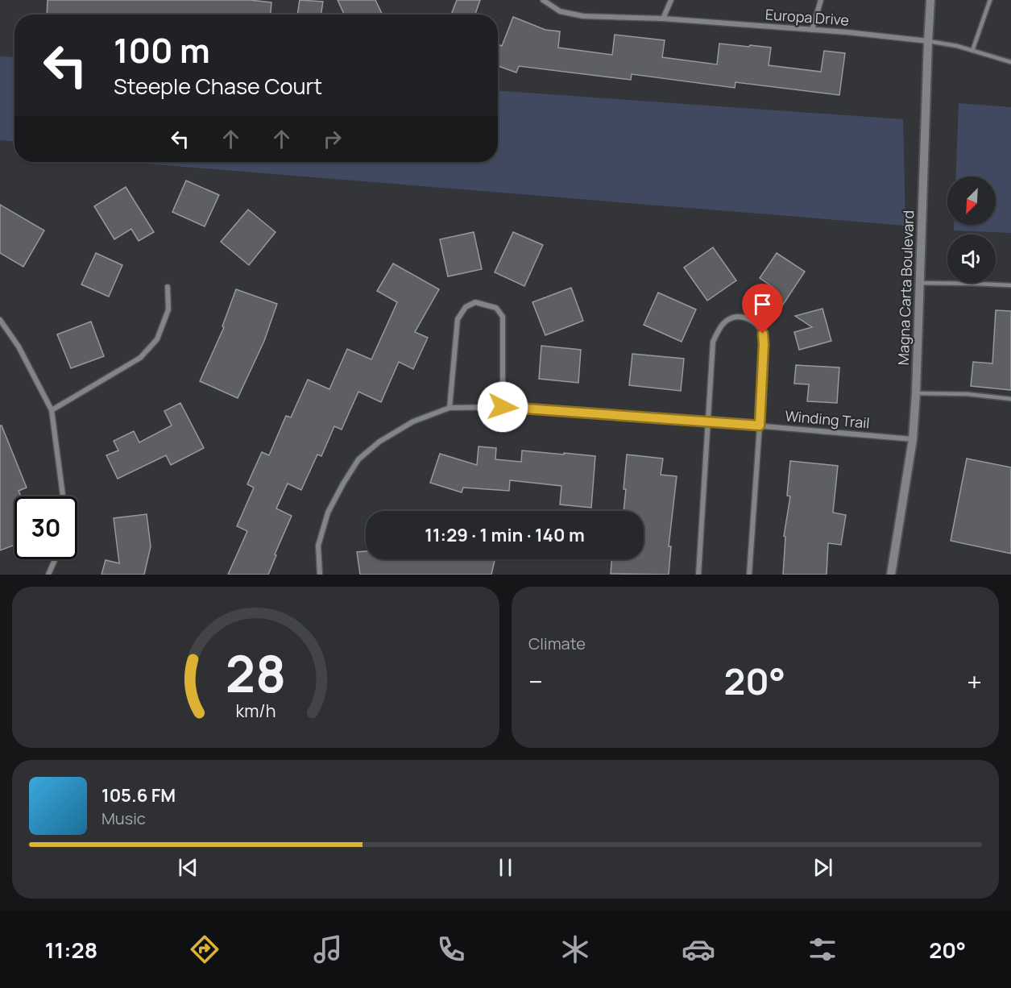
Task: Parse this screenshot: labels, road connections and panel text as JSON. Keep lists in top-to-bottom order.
{
  "streets": {
    "street": ["Europa Drive", "Magna Carta Boulevard", "Winding Trail"]
  },
  "crossings": [
    ["Europa Drive", "Magna Carta Boulevard"],
    ["Magna Carta Boulevard", "Winding Trail"]
  ],
  "north": "bottom left",
  "page": {
    "turn": ["100 m", "Steeple Chase Court"],
    "limit": "30",
    "trip": "11:29 · 1 min · 140 m",
    "tile": "Climate",
    "heat": ["−", "20°", "+"],
    "song": ["105.6 FM", "Music"],
    "tabs": ["11:28", "20°"],
    "gauge": ["28", "km/h"]
  }
}
